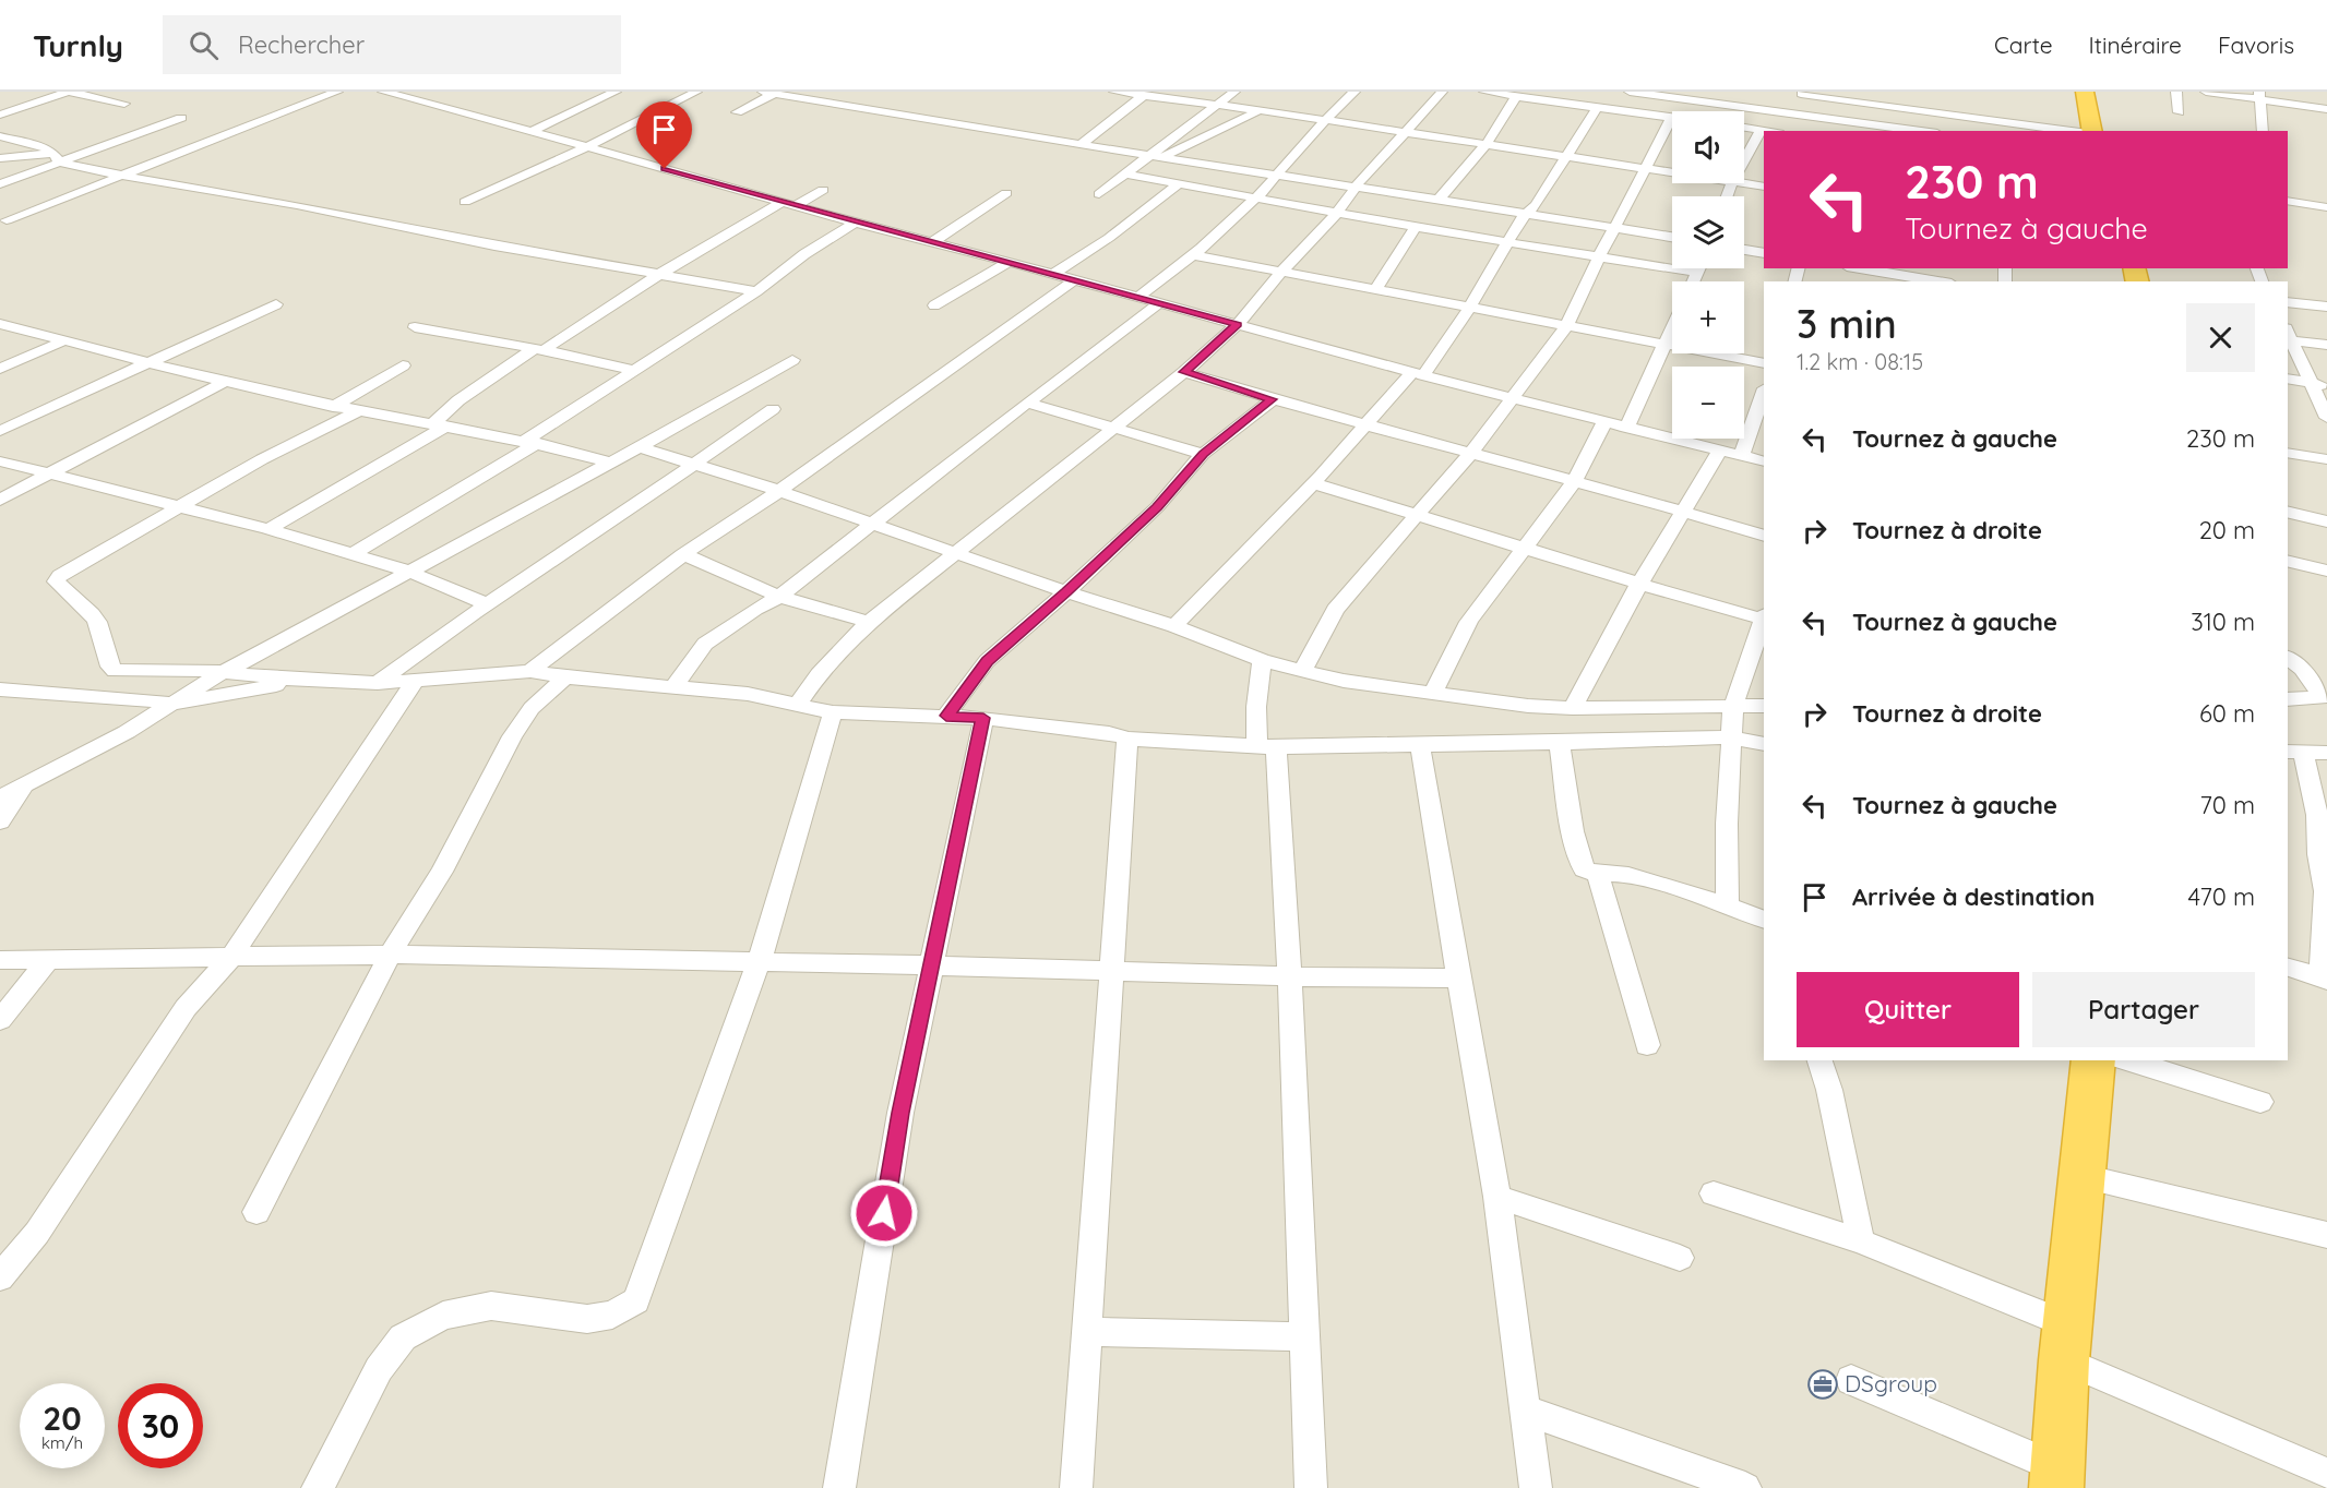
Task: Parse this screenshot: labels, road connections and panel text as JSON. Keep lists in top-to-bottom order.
{
  "places": {
    "office": ["DSgroup"]
  },
  "page": {
    "header": "Turnly",
    "search": "Rechercher",
    "nav": ["Carte", "Itinéraire", "Favoris"],
    "map_buttons": ["+", "−"],
    "turn": ["230 m", "Tournez à gauche"],
    "heading": ["3 min", "1.2 km · 08:15"],
    "list": [
      {
        "name": "Tournez à gauche",
        "value": "230 m"
      },
      {
        "name": "Tournez à droite",
        "value": "20 m"
      },
      {
        "name": "Tournez à gauche",
        "value": "310 m"
      },
      {
        "name": "Tournez à droite",
        "value": "60 m"
      },
      {
        "name": "Tournez à gauche",
        "value": "70 m"
      },
      {
        "name": "Arrivée à destination",
        "value": "470 m"
      }
    ],
    "buttons": ["Quitter", "Partager"],
    "speed": "20 km/h",
    "limit": "30"
  }
}
